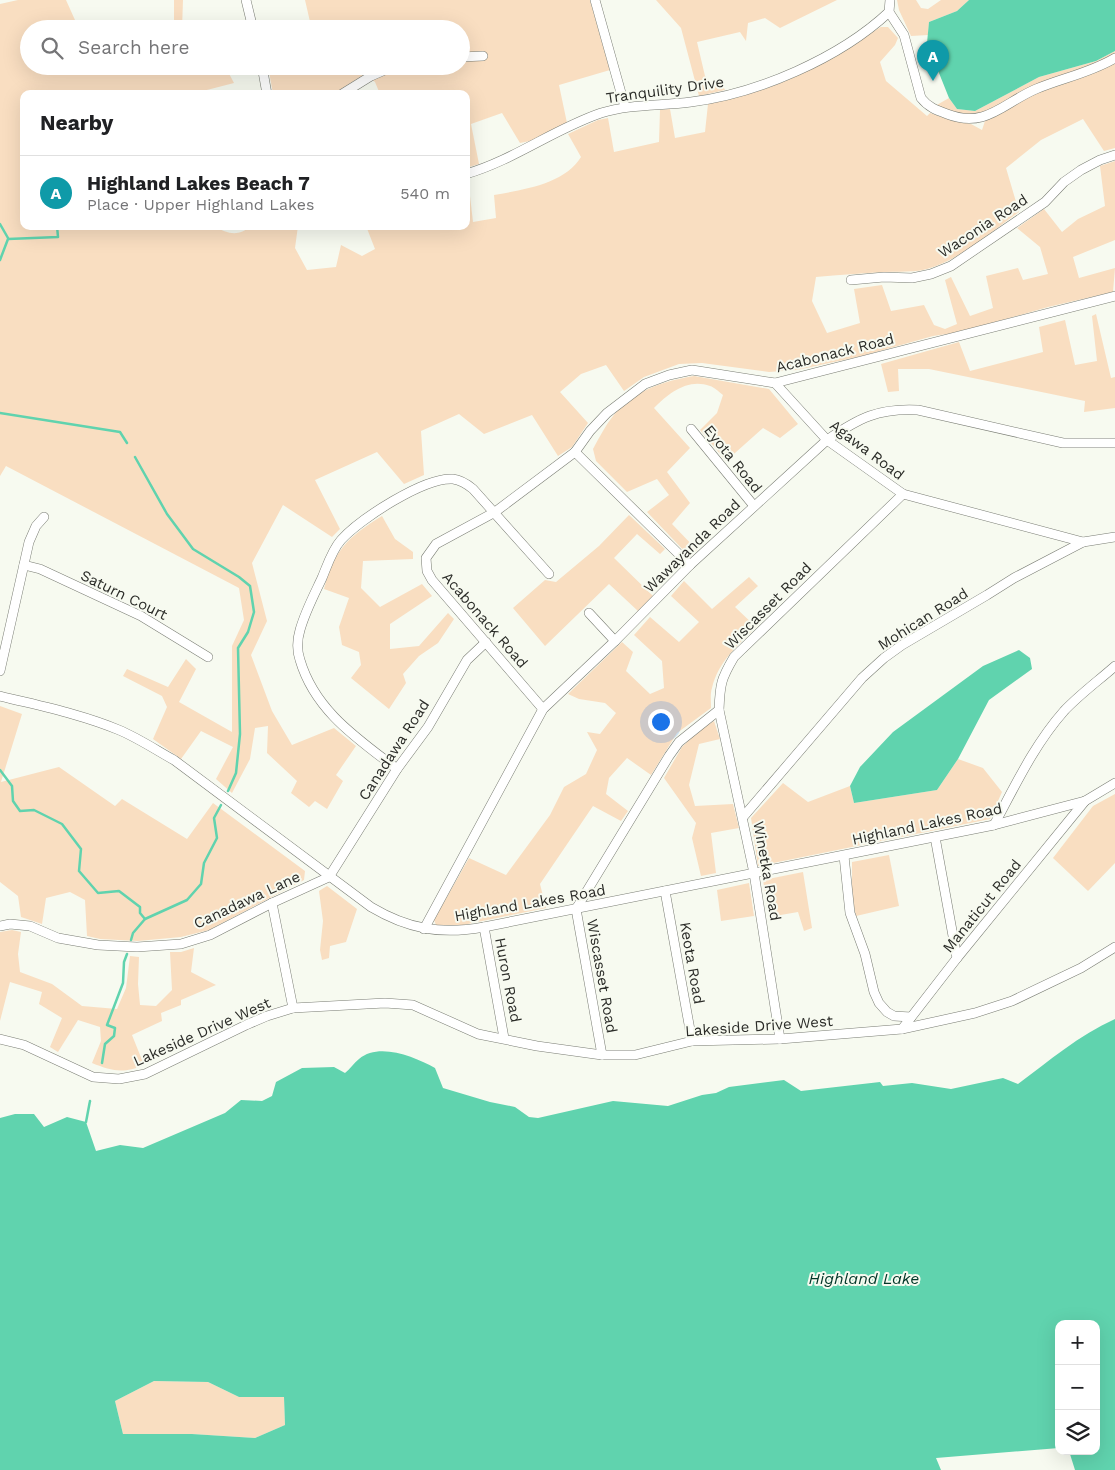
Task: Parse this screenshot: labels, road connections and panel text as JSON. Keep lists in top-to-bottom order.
{
  "streets": {
    "street": [
      "Tranquility Drive",
      "Waconia Road",
      "Acabonack Road",
      "Agawa Road",
      "Eyota Road",
      "Wawayanda Road",
      "Saturn Court",
      "Wiscasset Road",
      "Mohican Road",
      "Canadawa Road",
      "Highland Lakes Road",
      "Winetka Road",
      "Canadawa Lane",
      "Manaticut Road",
      "Keota Road",
      "Huron Road",
      "Lakeside Drive West"
    ]
  },
  "crossings": [
    ["Acabonack Road", "Agawa Road"],
    ["Acabonack Road", "Wawayanda Road"],
    ["Acabonack Road", "Canadawa Road"],
    ["Agawa Road", "Wawayanda Road"],
    ["Agawa Road", "Wiscasset Road"],
    ["Eyota Road", "Wawayanda Road"],
    ["Wawayanda Road", "Highland Lakes Road"],
    ["Wiscasset Road", "Highland Lakes Road"],
    ["Wiscasset Road", "Winetka Road"],
    ["Wiscasset Road", "Lakeside Drive West"],
    ["Mohican Road", "Winetka Road"],
    ["Canadawa Road", "Highland Lakes Road"],
    ["Canadawa Road", "Canadawa Lane"],
    ["Highland Lakes Road", "Winetka Road"],
    ["Highland Lakes Road", "Canadawa Lane"],
    ["Highland Lakes Road", "Manaticut Road"],
    ["Highland Lakes Road", "Keota Road"],
    ["Highland Lakes Road", "Huron Road"],
    ["Winetka Road", "Lakeside Drive West"],
    ["Manaticut Road", "Lakeside Drive West"],
    ["Keota Road", "Lakeside Drive West"],
    ["Huron Road", "Lakeside Drive West"]
  ],
  "water": ["Highland Lake"],
  "page": {
    "search": "Search here",
    "pins": "A",
    "heading": "Nearby",
    "list": [
      {
        "mark": "A",
        "name": "Highland Lakes Beach 7",
        "note": "Place · Upper Highland Lakes",
        "value": "540 m"
      }
    ],
    "map_buttons": ["+", "−"]
  }
}
